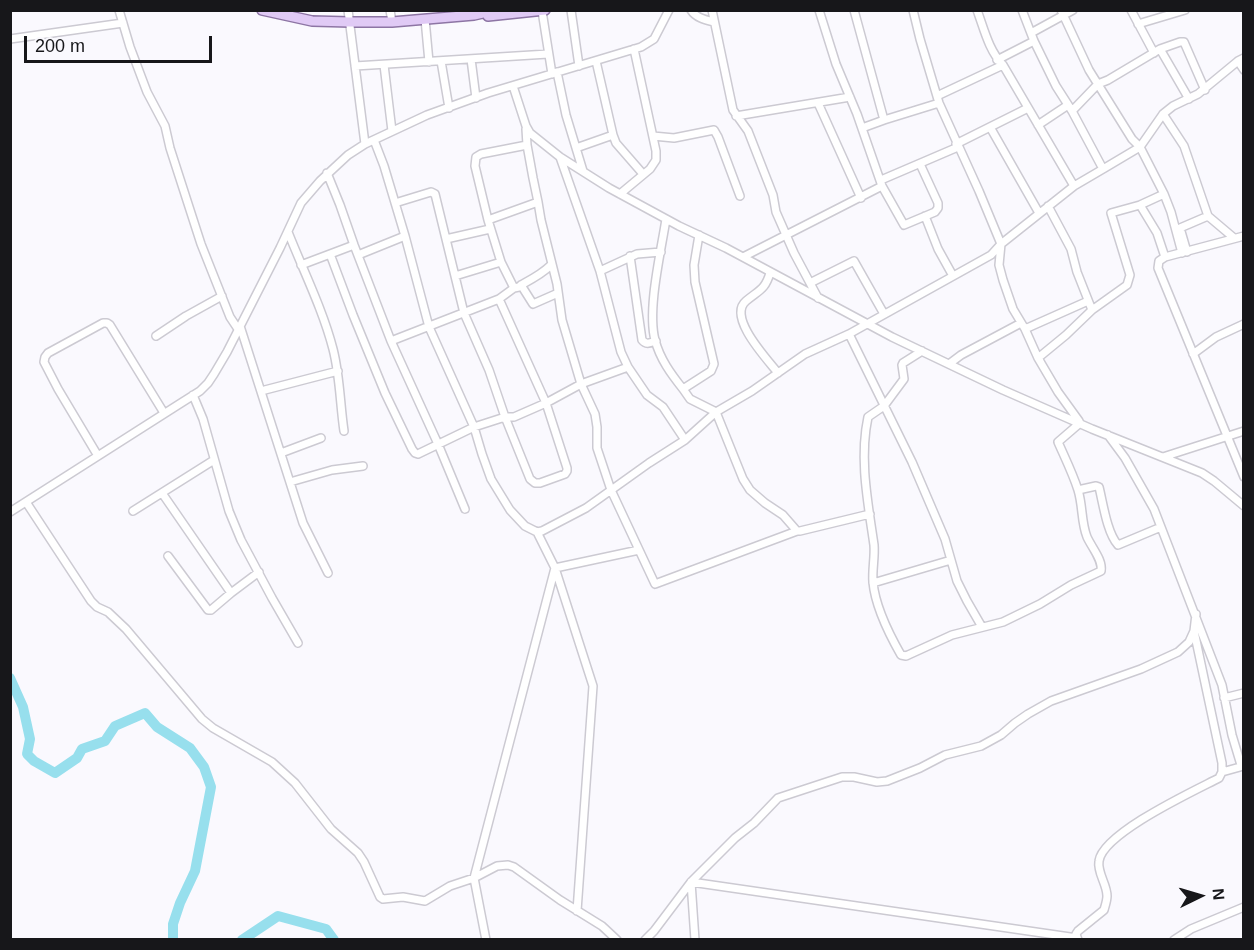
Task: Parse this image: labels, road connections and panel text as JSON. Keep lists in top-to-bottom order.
{
  "scale_bar": "200 m",
  "north": "right"
}
